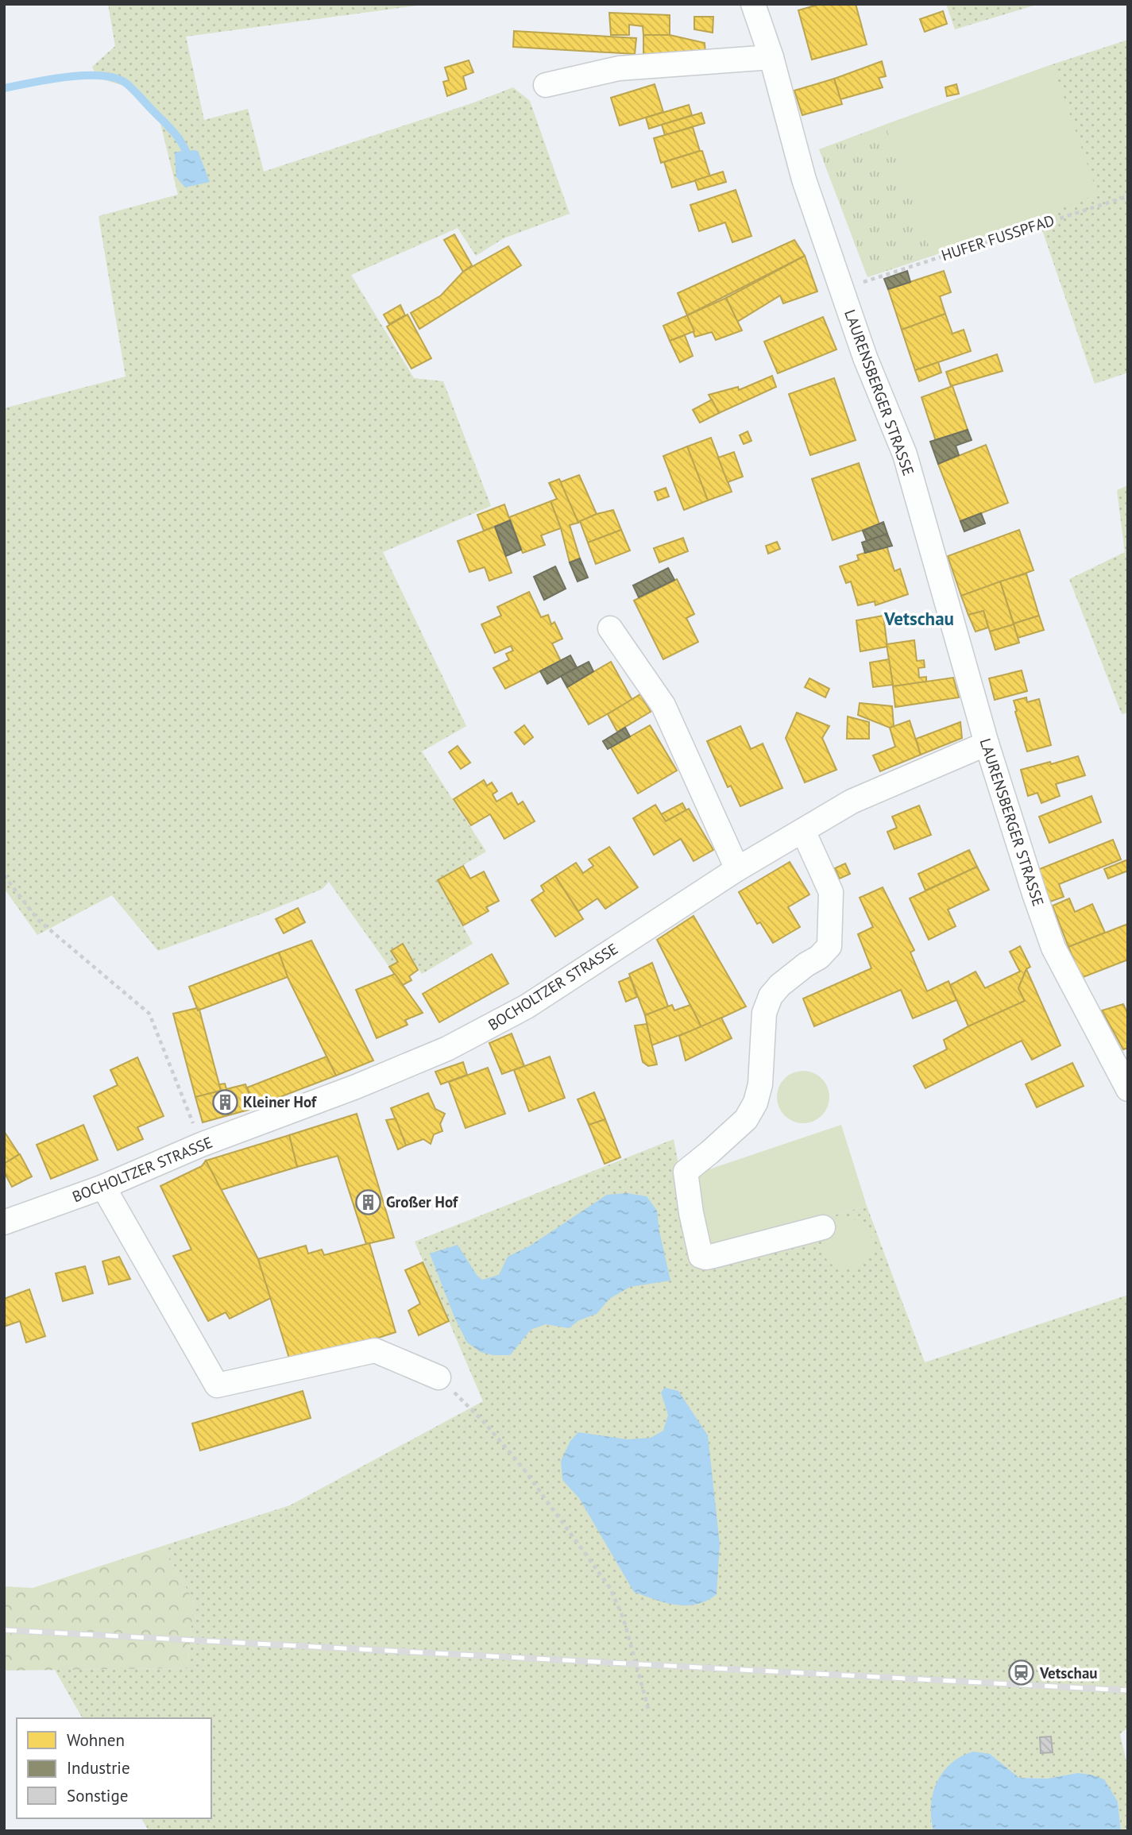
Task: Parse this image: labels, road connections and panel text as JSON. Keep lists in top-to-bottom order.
{
  "streets": {
    "street": ["LAURENSBERGER STRASSE", "BOCHOLTZER STRASSE"],
    "path": ["HUFER FUSSPFAD"]
  },
  "crossings": [
    ["LAURENSBERGER STRASSE", "BOCHOLTZER STRASSE"]
  ],
  "districts": ["Vetschau"],
  "places": {
    "building": ["Kleiner Hof", "Großer Hof"],
    "station": ["Vetschau"]
  },
  "legend": ["Wohnen", "Industrie", "Sonstige"]
}
